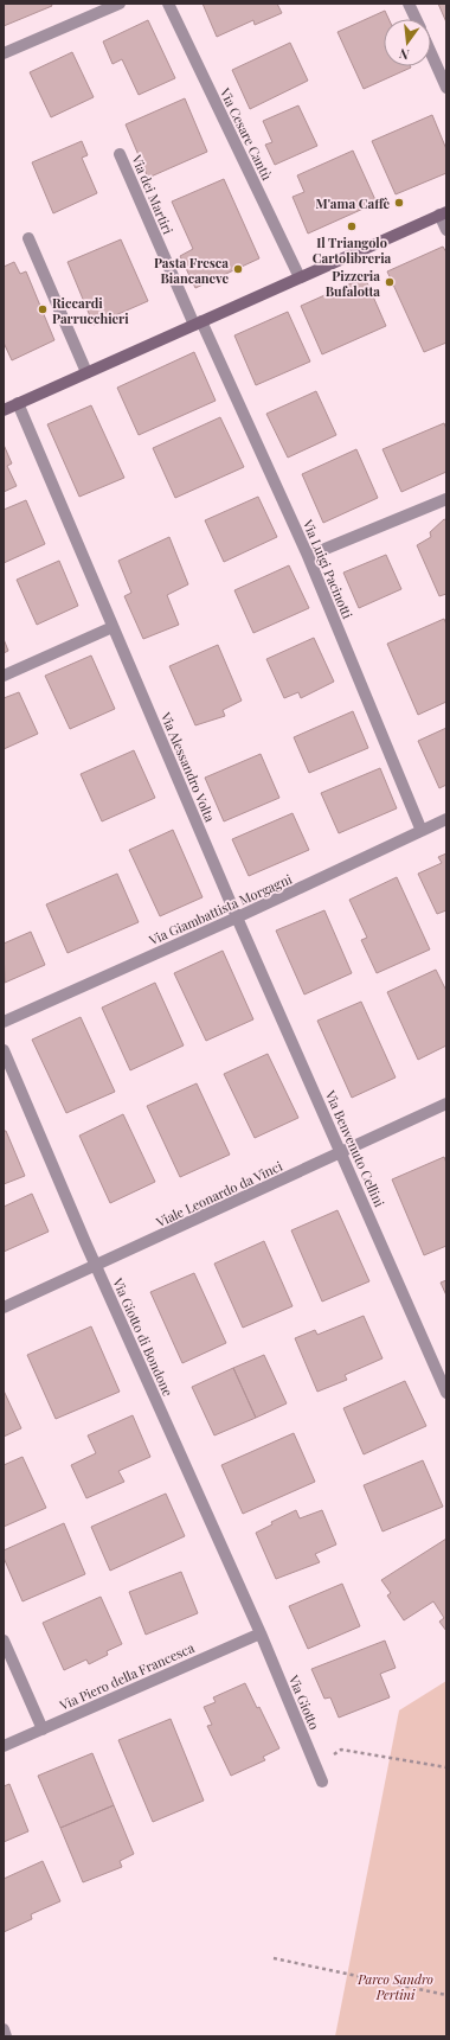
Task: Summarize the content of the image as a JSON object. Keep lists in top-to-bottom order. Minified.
{"streets":{"street":["Via Cesare Cantù","Via dei Martiri","Via Luigi Pacinotti","Via Alessandro Volta","Via Giambattista Morgagni","Via Benvenuto Cellini","Viale Leonardo da Vinci","Via Giotto di Bondone","Via Piero della Francesca","Via Giotto"]},"crossings":[["Via dei Martiri","Via Luigi Pacinotti"],["Via Luigi Pacinotti","Via Giambattista Morgagni"],["Via Alessandro Volta","Via Giambattista Morgagni"],["Via Alessandro Volta","Via Benvenuto Cellini"],["Via Giambattista Morgagni","Via Benvenuto Cellini"],["Via Benvenuto Cellini","Viale Leonardo da Vinci"],["Viale Leonardo da Vinci","Via Giotto di Bondone"],["Via Giotto di Bondone","Via Piero della Francesca"],["Via Giotto di Bondone","Via Giotto"],["Via Piero della Francesca","Via Giotto"]],"parks":["Parco Sandro Pertini"],"places":["M'ama Caffè","Il Triangolo Cartolibreria","Pasta Fresca Biancaneve","Pizzeria Bufalotta","Riccardi Parrucchieri"],"north":"bottom"}
